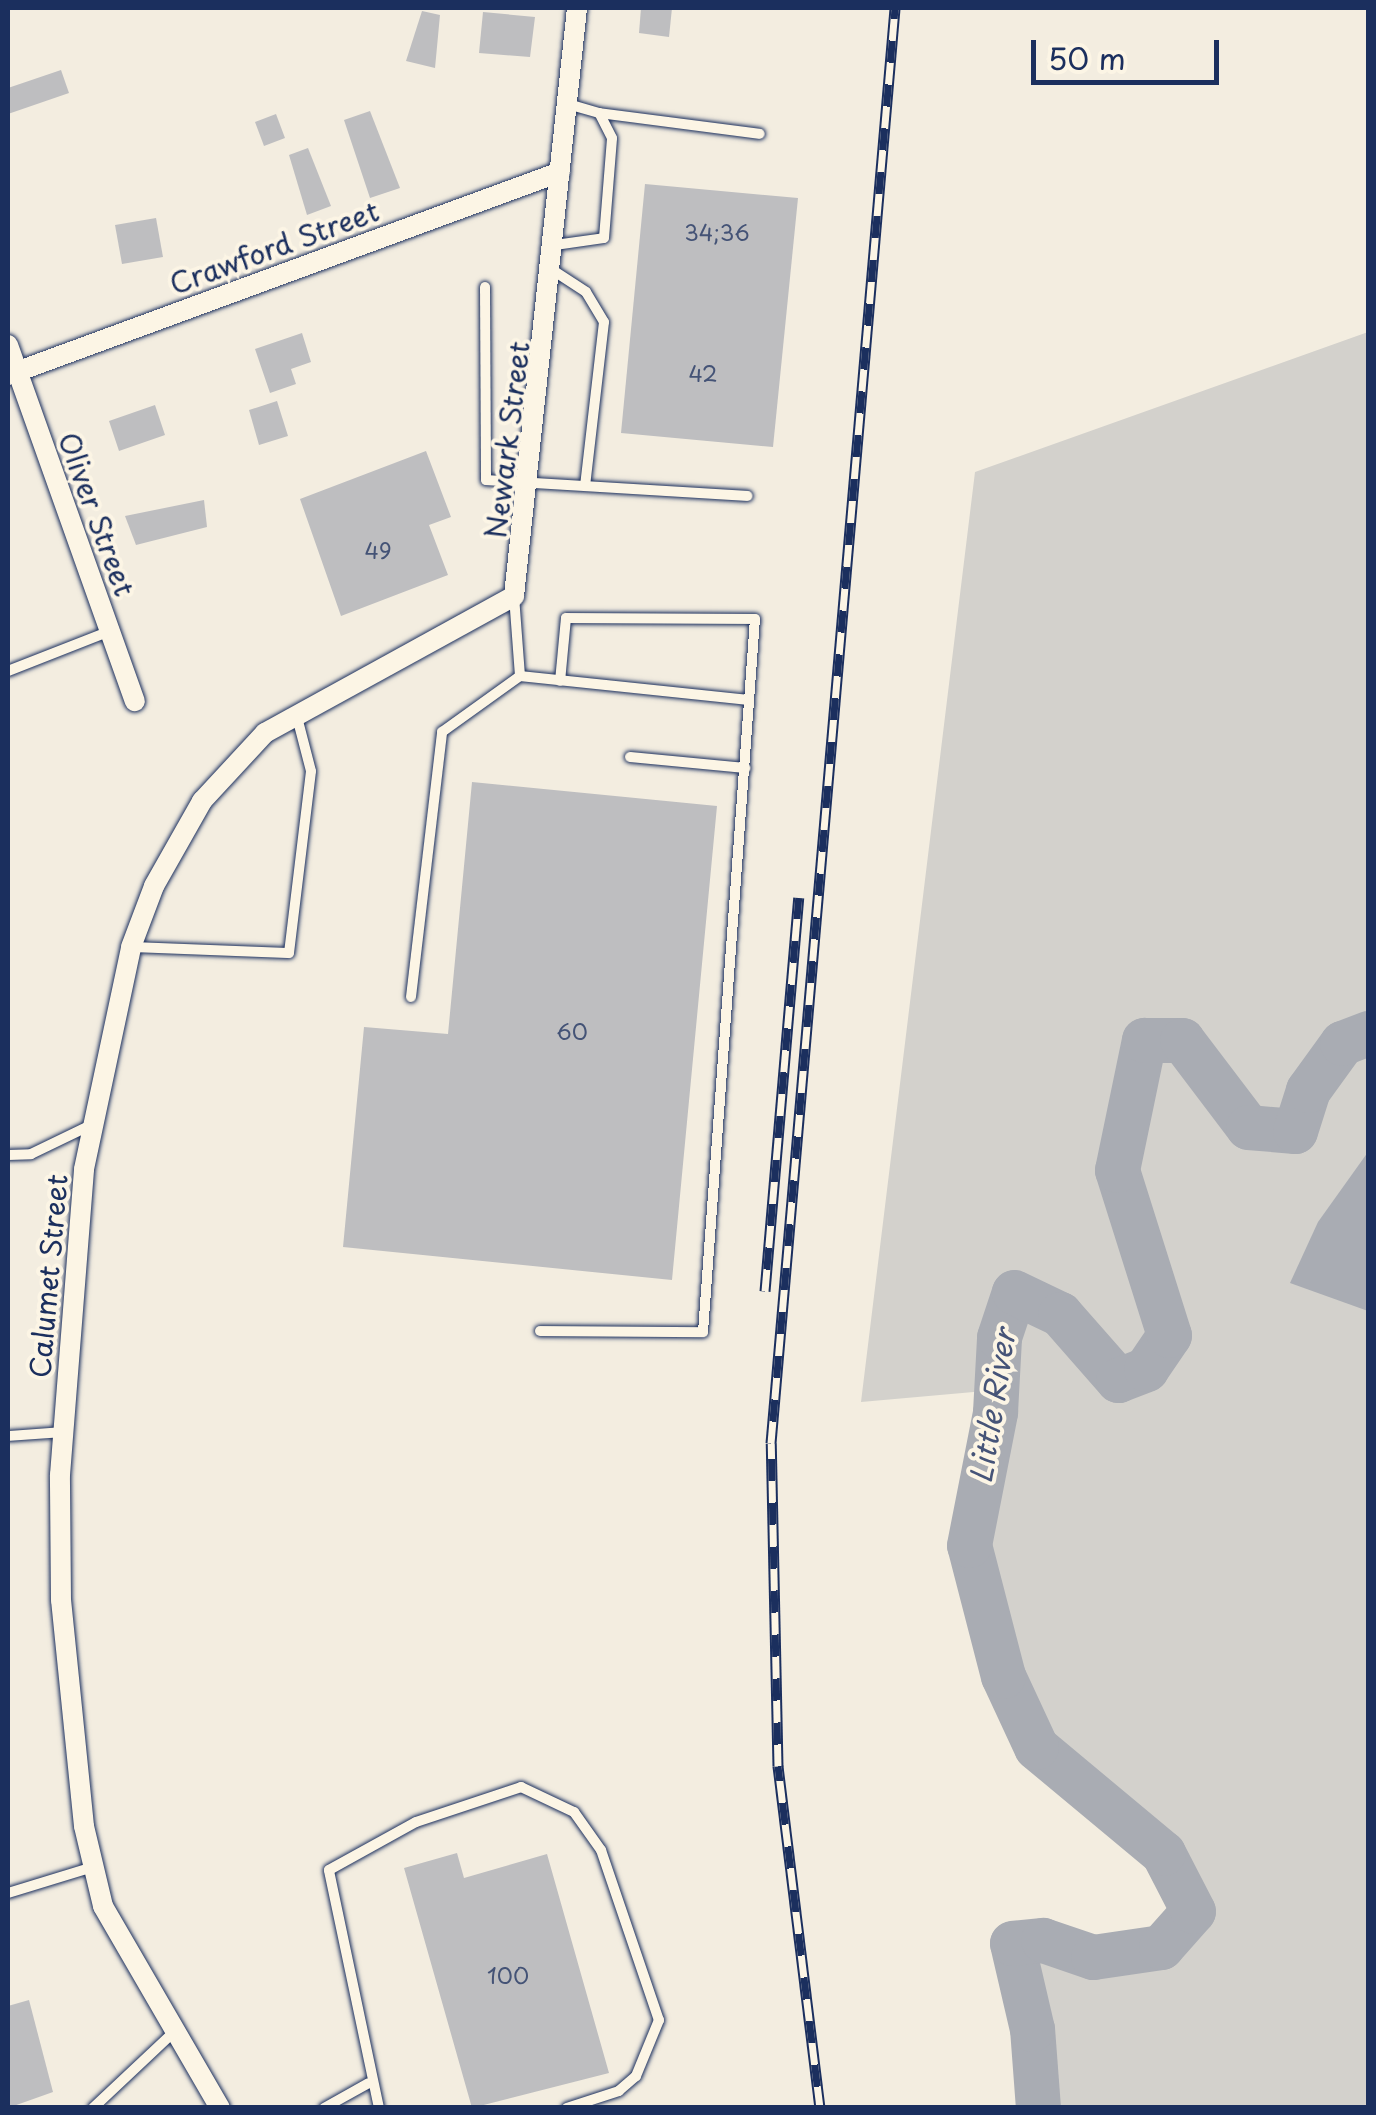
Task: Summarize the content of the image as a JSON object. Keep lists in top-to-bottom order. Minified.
{"streets":{"street":["Crawford Street","Newark Street","Oliver Street","Calumet Street"]},"crossings":[["Crawford Street","Newark Street"],["Crawford Street","Oliver Street"]],"water":["Little River"],"house_numbers":["34;36","42","49","60","100"],"scale_bar":"50 m"}
